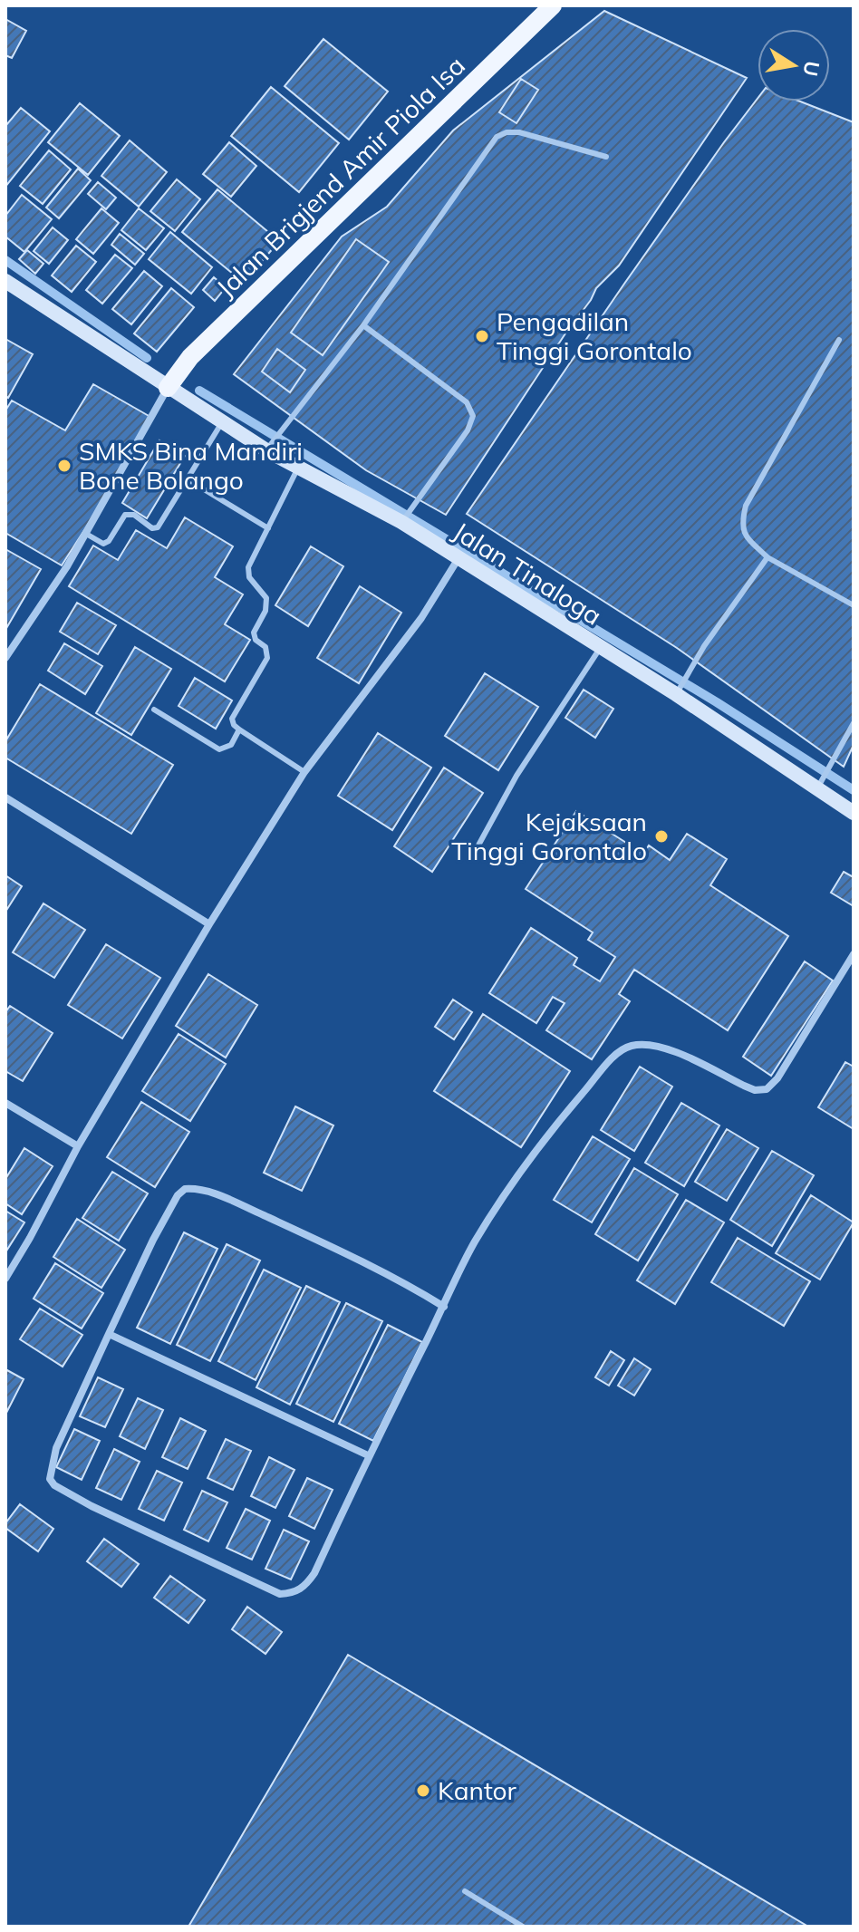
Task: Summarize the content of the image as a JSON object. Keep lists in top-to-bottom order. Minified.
{"streets":{"main road":["Jalan Brigjend Amir Piola Isa"],"street":["Jalan Tinaloga"]},"crossings":[["Jalan Brigjend Amir Piola Isa","Jalan Tinaloga"]],"places":["Pengadilan Tinggi Gorontalo","SMKS Bina Mandiri Bone Bolango","Kejaksaan Tinggi Gorontalo","Kantor"],"north":"right"}
